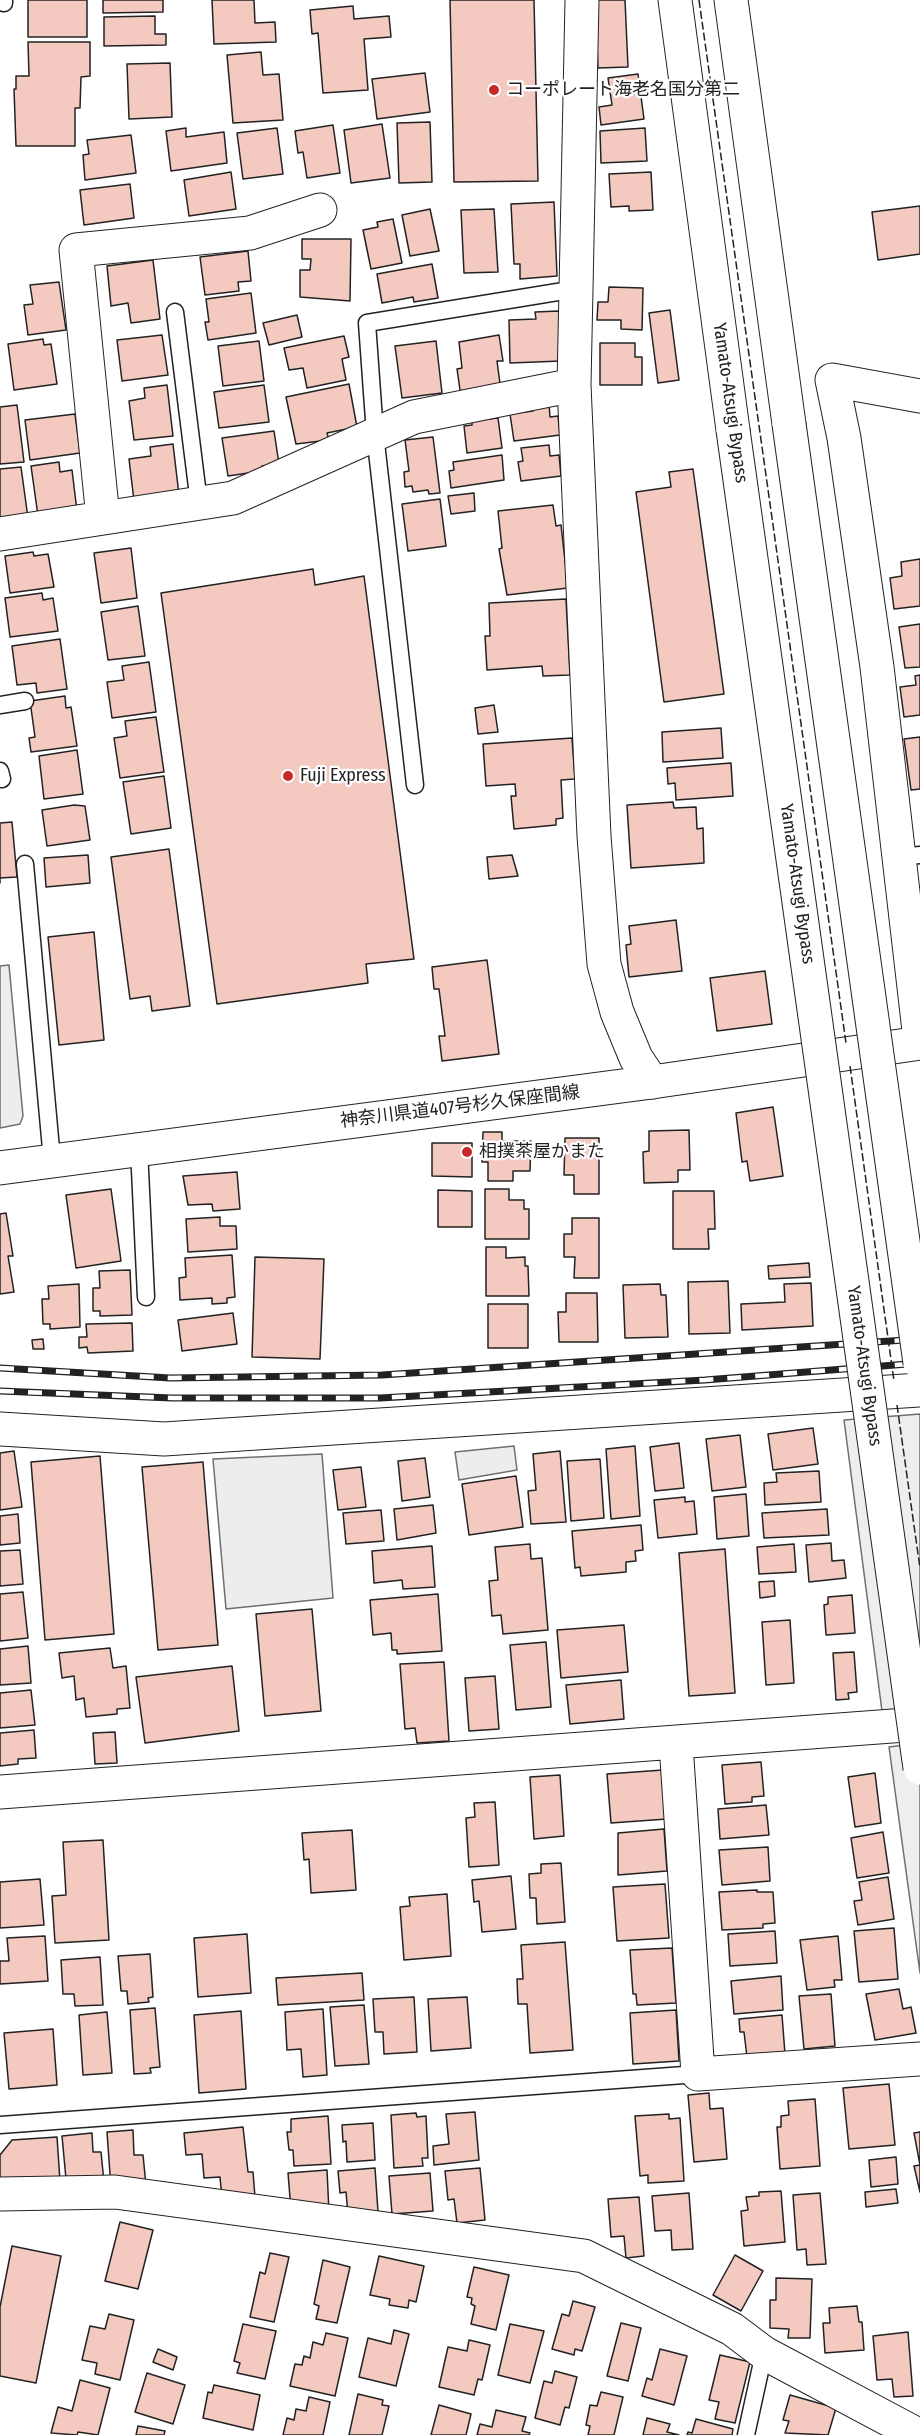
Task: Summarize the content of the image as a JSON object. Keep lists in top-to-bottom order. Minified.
{"streets":{"main road":["Yamato-Atsugi Bypass","神奈川県道407号杉久保座間線"]},"places":["コーポレート海老名国分第二","Fuji Express","相撲茶屋かまた"]}
